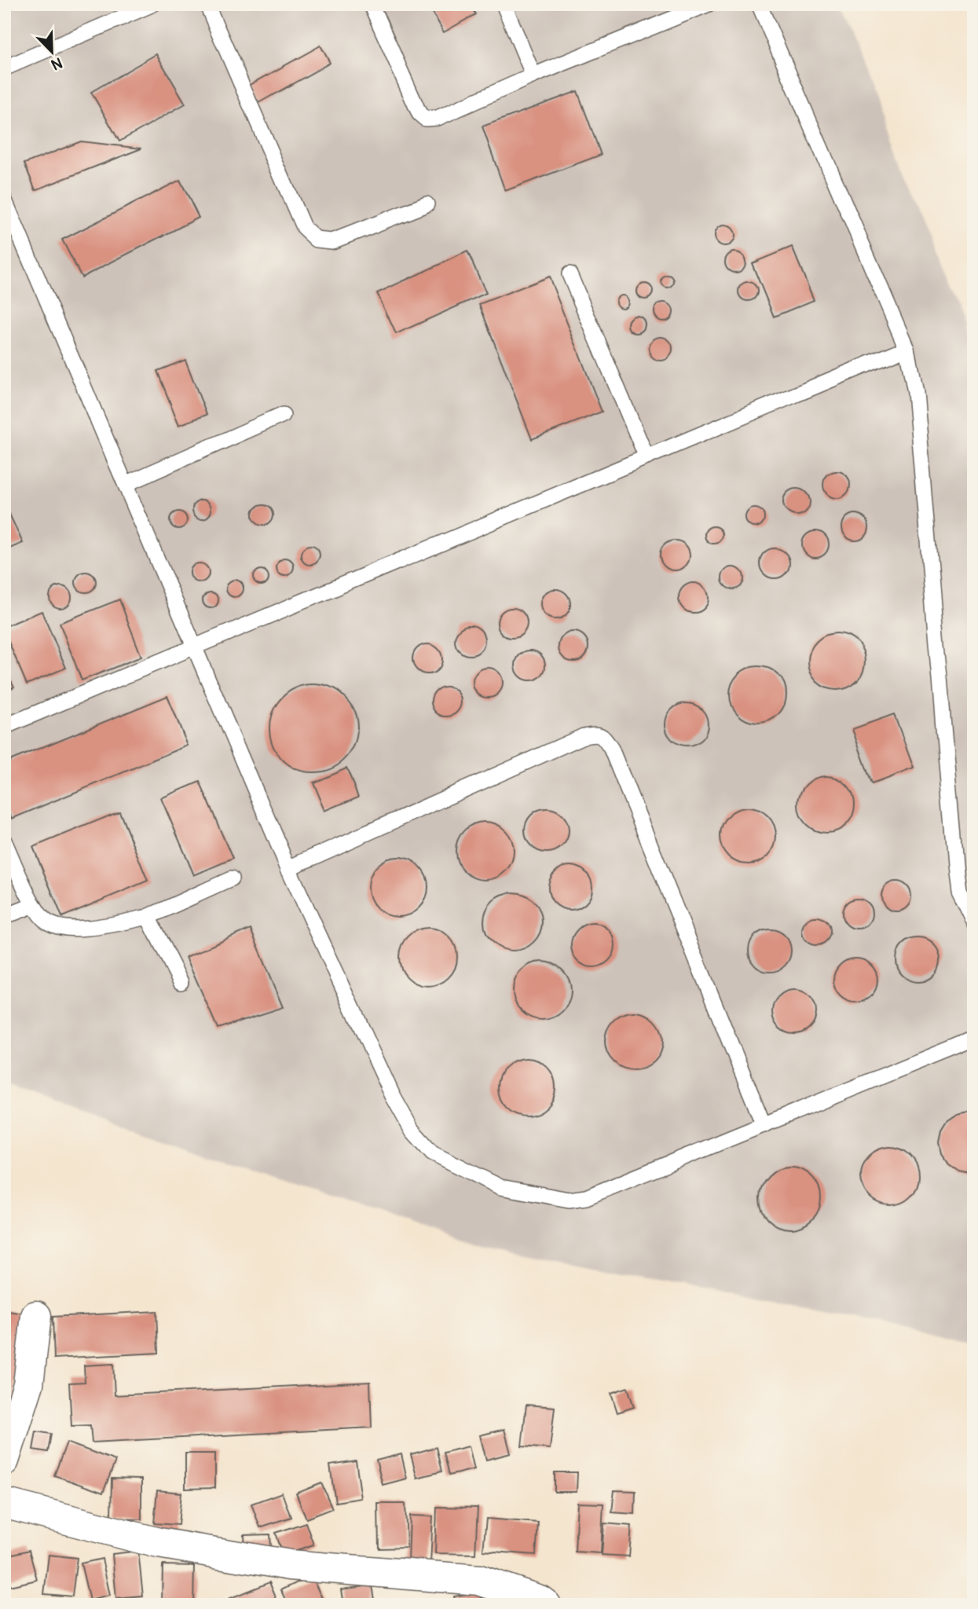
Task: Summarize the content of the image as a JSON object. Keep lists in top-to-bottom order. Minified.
{"north":"bottom right"}
